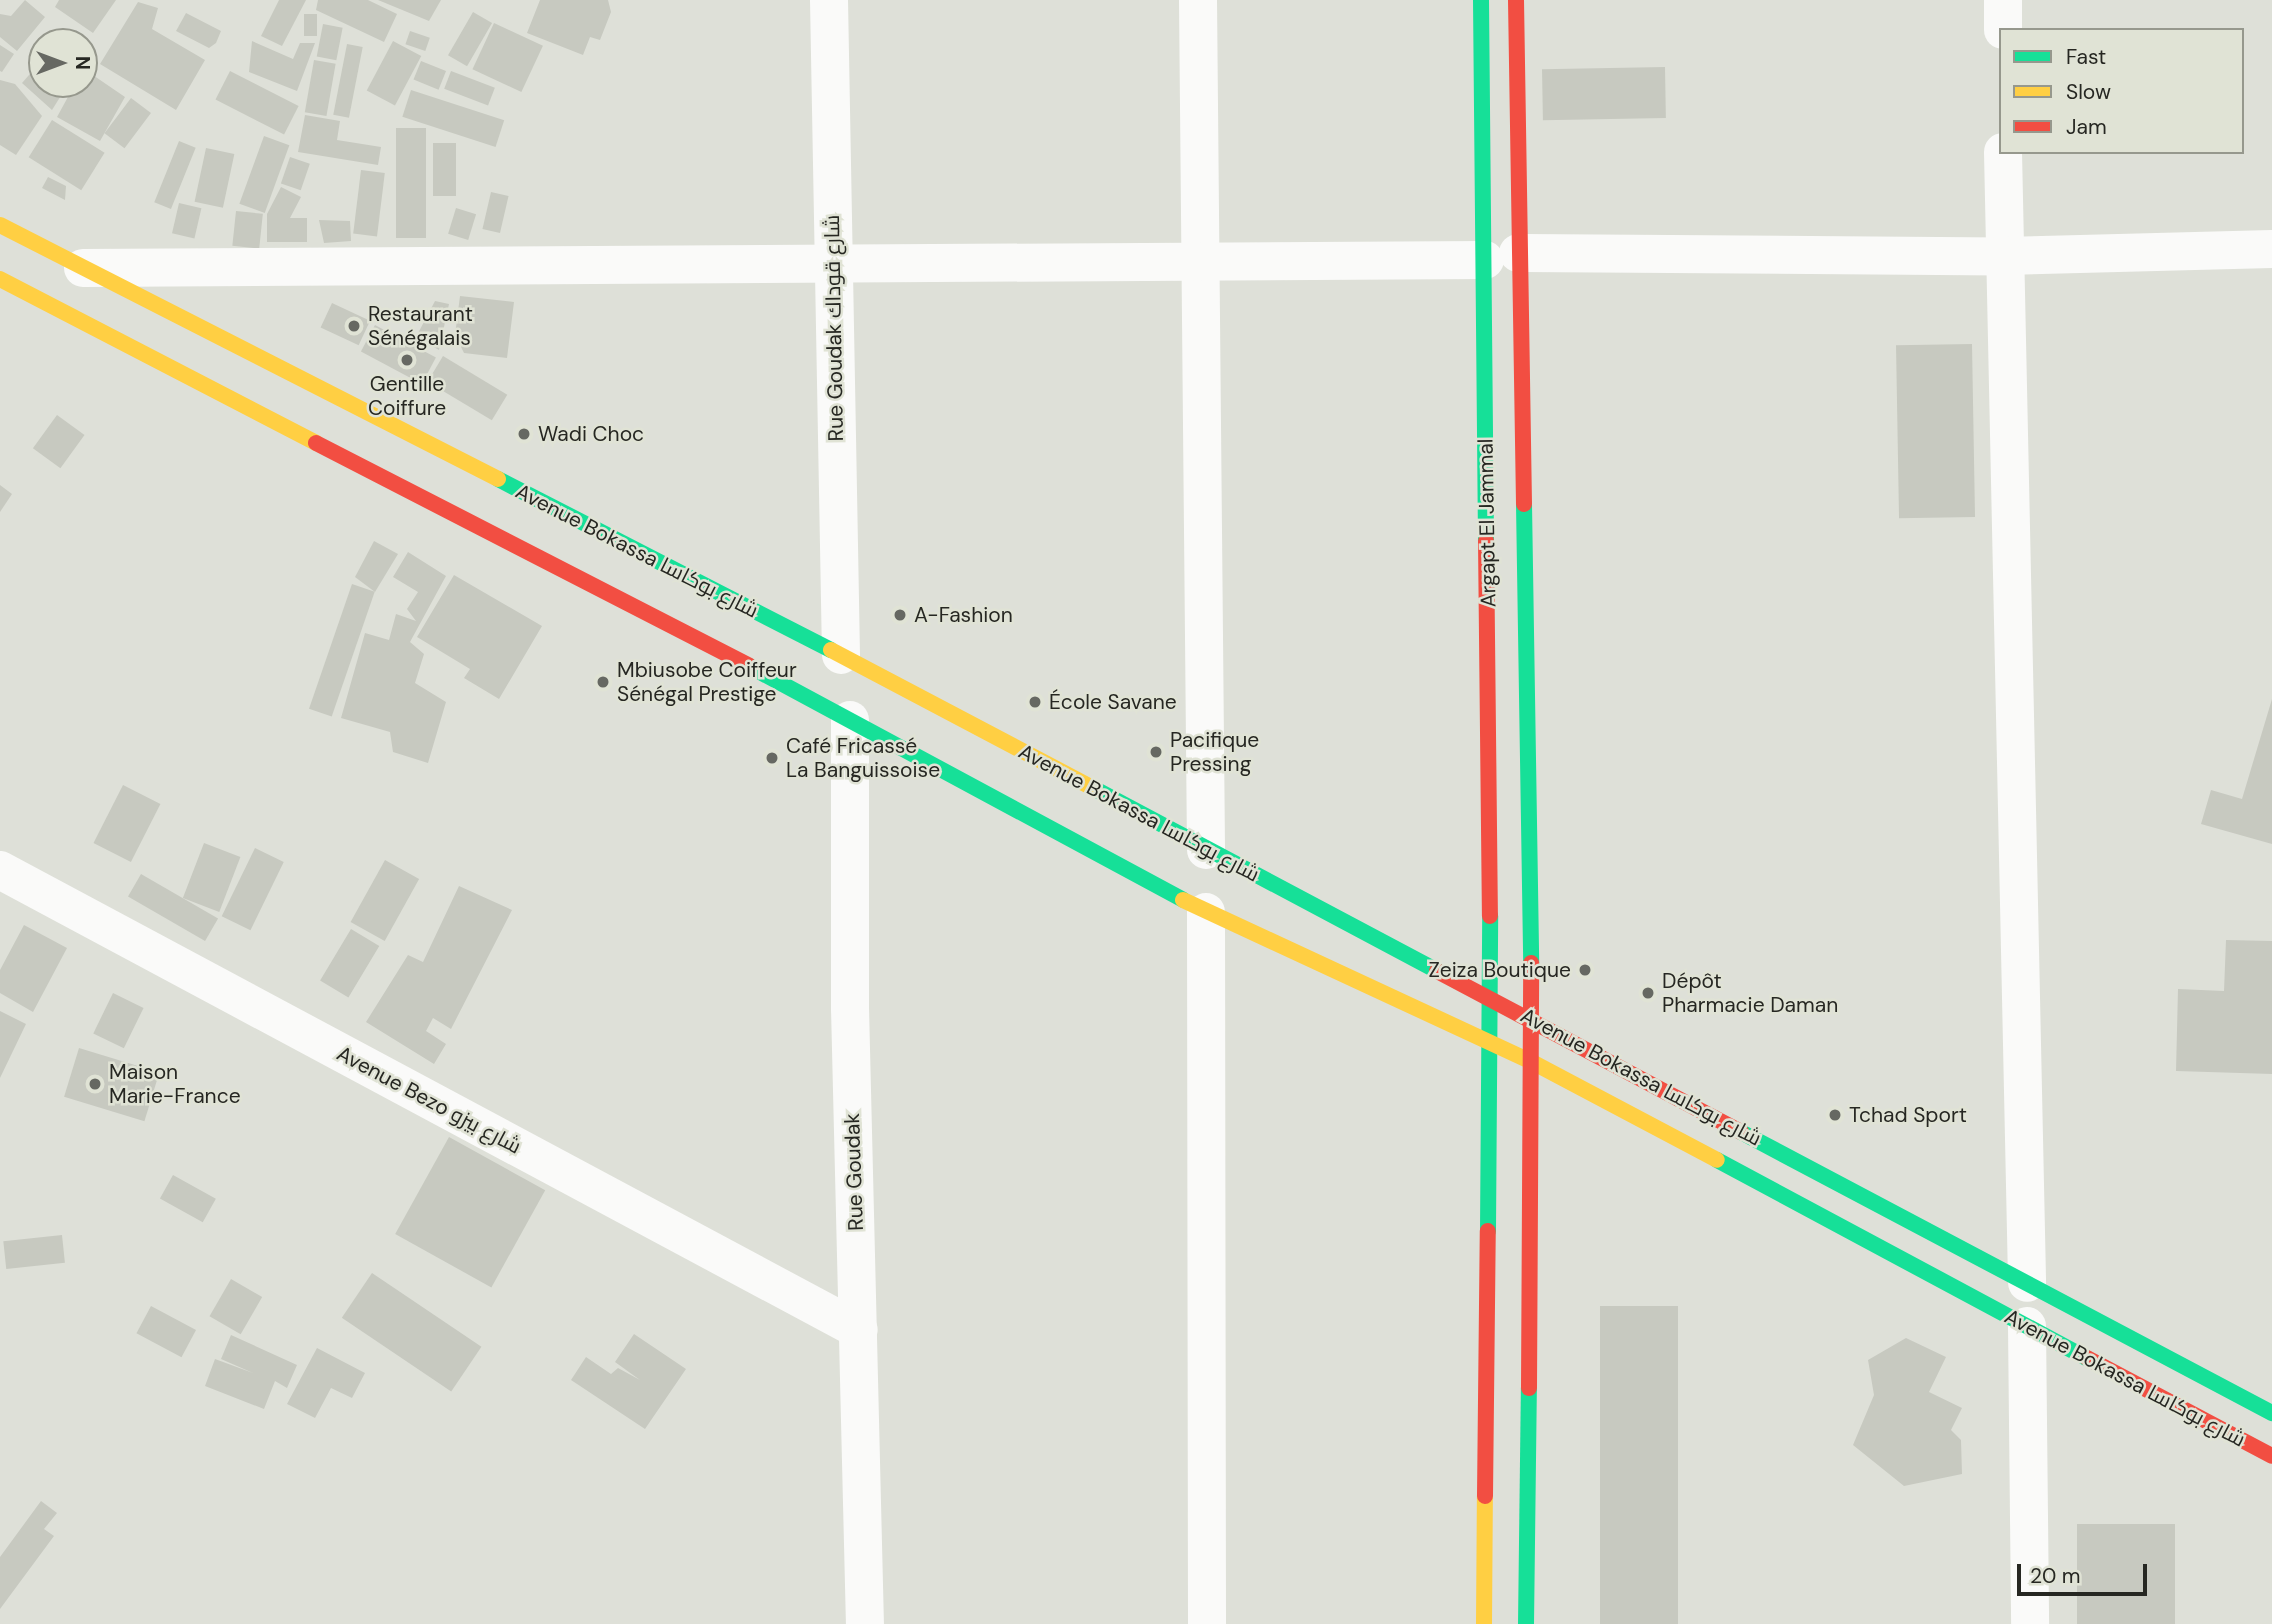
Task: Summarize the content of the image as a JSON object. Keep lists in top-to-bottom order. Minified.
{"streets":{"street":["Rue Goudak شارع قوداك","Argapt El Jammal","Avenue Bokassa شارع بوكاسا","Avenue Bezo شارع بيزو","Rue Goudak"]},"crossings":[["Rue Goudak شارع قوداك","Avenue Bokassa شارع بوكاسا"],["Argapt El Jammal","Avenue Bokassa شارع بوكاسا"],["Avenue Bokassa شارع بوكاسا","Rue Goudak"],["Avenue Bezo شارع بيزو","Rue Goudak"]],"places":["Restaurant Sénégalais","Gentille Coiffure","Wadi Choc","A-Fashion","Mbiusobe Coiffeur Sénégal Prestige","École Savane","Pacifique Pressing","Café Fricassé La Banguissoise","Zeiza Boutique","Dépôt Pharmacie Daman","Maison Marie-France","Tchad Sport"],"legend":["Fast","Slow","Jam"],"scale_bar":"20 m","north":"right"}
